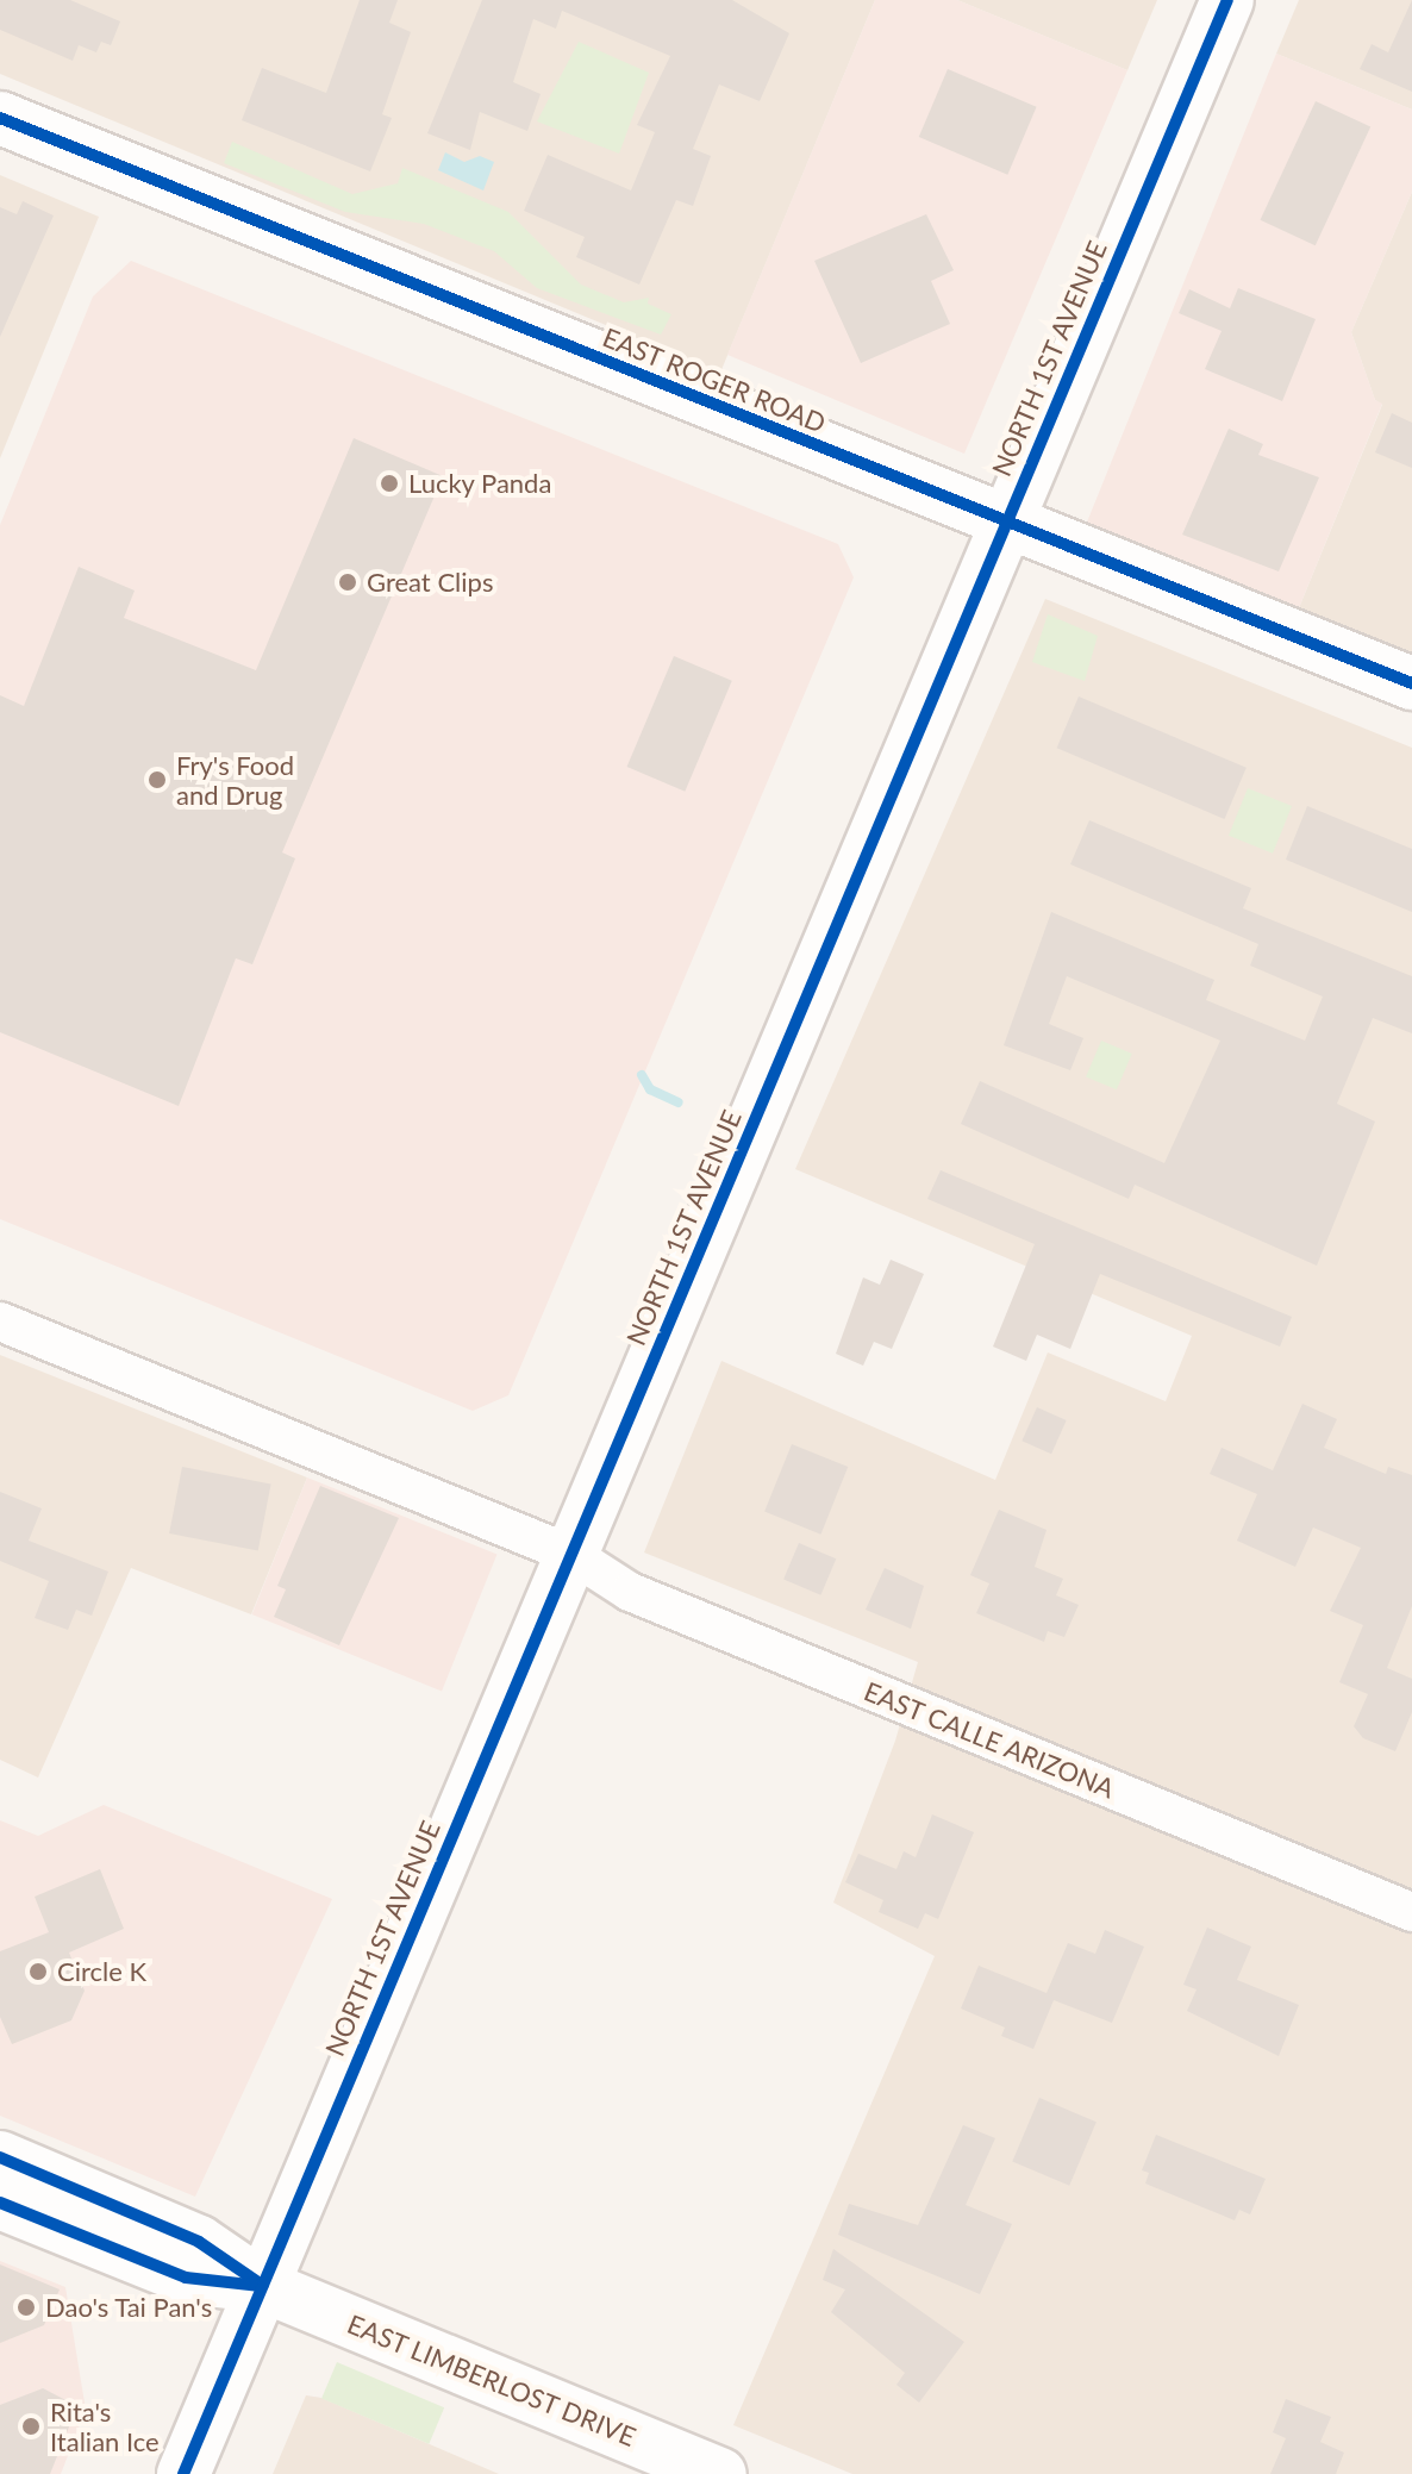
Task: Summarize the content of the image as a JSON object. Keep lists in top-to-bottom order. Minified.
{"streets":{"main road":["NORTH 1ST AVENUE","EAST ROGER ROAD","EAST LIMBERLOST DRIVE"],"street":["EAST CALLE ARIZONA"]},"crossings":[["NORTH 1ST AVENUE","EAST ROGER ROAD"],["NORTH 1ST AVENUE","EAST CALLE ARIZONA"],["NORTH 1ST AVENUE","EAST LIMBERLOST DRIVE"]],"places":["Lucky Panda","Great Clips","Fry's Food and Drug","Circle K","Dao's Tai Pan's","Rita's Italian Ice"]}
